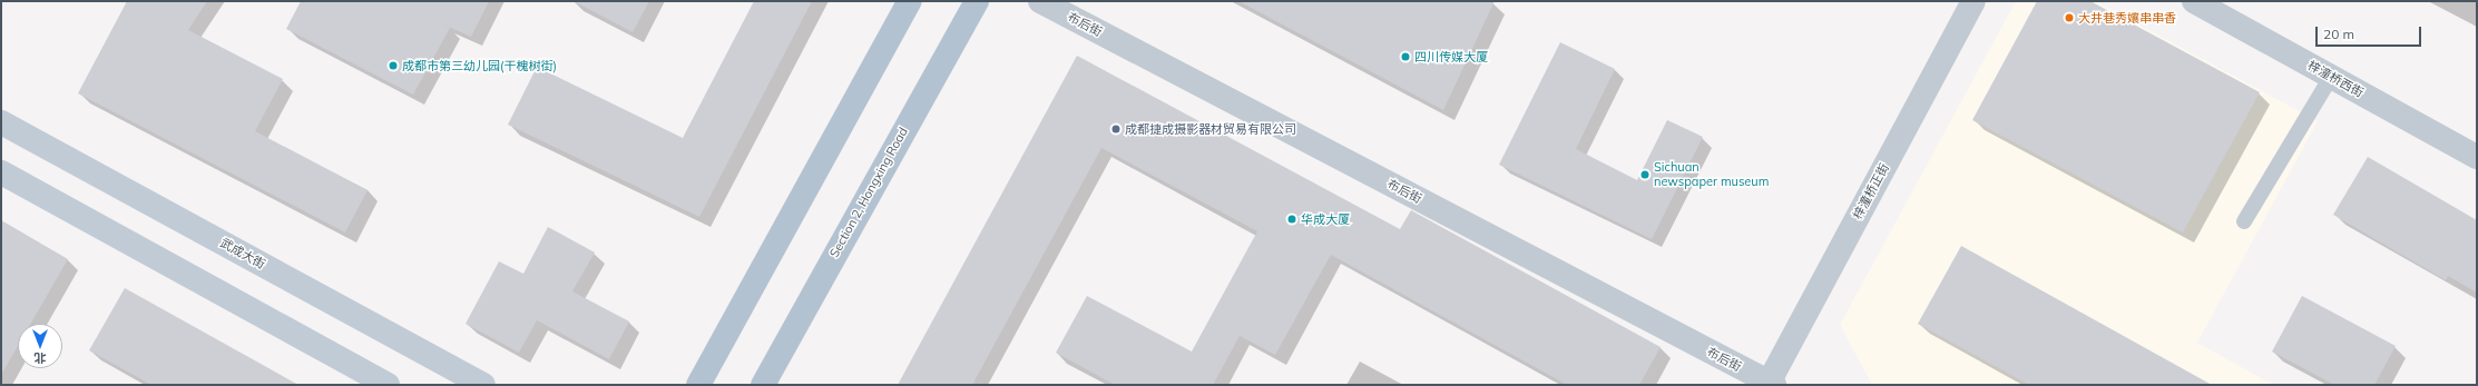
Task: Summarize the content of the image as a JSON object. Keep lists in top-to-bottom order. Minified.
{"streets":{"main road":["Section 2, Hongxing Road","武成大街"],"street":["布后街","梓潼桥西街","梓潼桥正街"]},"crossings":[["布后街","梓潼桥正街"]],"places":["大井巷秀孃串串香","四川传媒大厦","成都市第三幼儿园(干槐树街)","成都捷成摄影器材贸易有限公司","Sichuan newspaper museum","华成大厦"],"scale_bar":"20 m","north":"bottom"}
